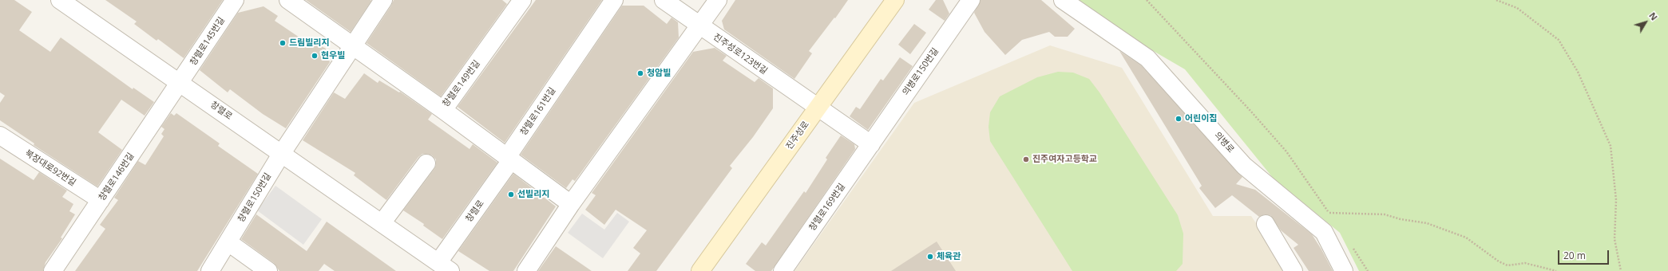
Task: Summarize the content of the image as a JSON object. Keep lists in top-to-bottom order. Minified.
{"streets":{"main road":["진주성로"],"street":["창렬로145번길","진주성로123번길","의병로150번길","창렬로149번길","창렬로","창렬로161번길","의병로","북장대로92번길","창렬로146번길","창렬로150번길","창렬로169번길"]},"crossings":[["창렬로145번길","창렬로"],["창렬로145번길","창렬로146번길"],["진주성로123번길","의병로150번길"],["진주성로123번길","진주성로"],["진주성로123번길","창렬로169번길"],["의병로150번길","창렬로169번길"],["창렬로","창렬로161번길"],["창렬로","창렬로146번길"],["창렬로","창렬로150번길"],["북장대로92번길","창렬로146번길"]],"places":["드림빌리지","현우빌","청암빌","어린이집","진주여자고등학교","선빌리지","체육관"],"scale_bar":"20 m","north":"top right"}
